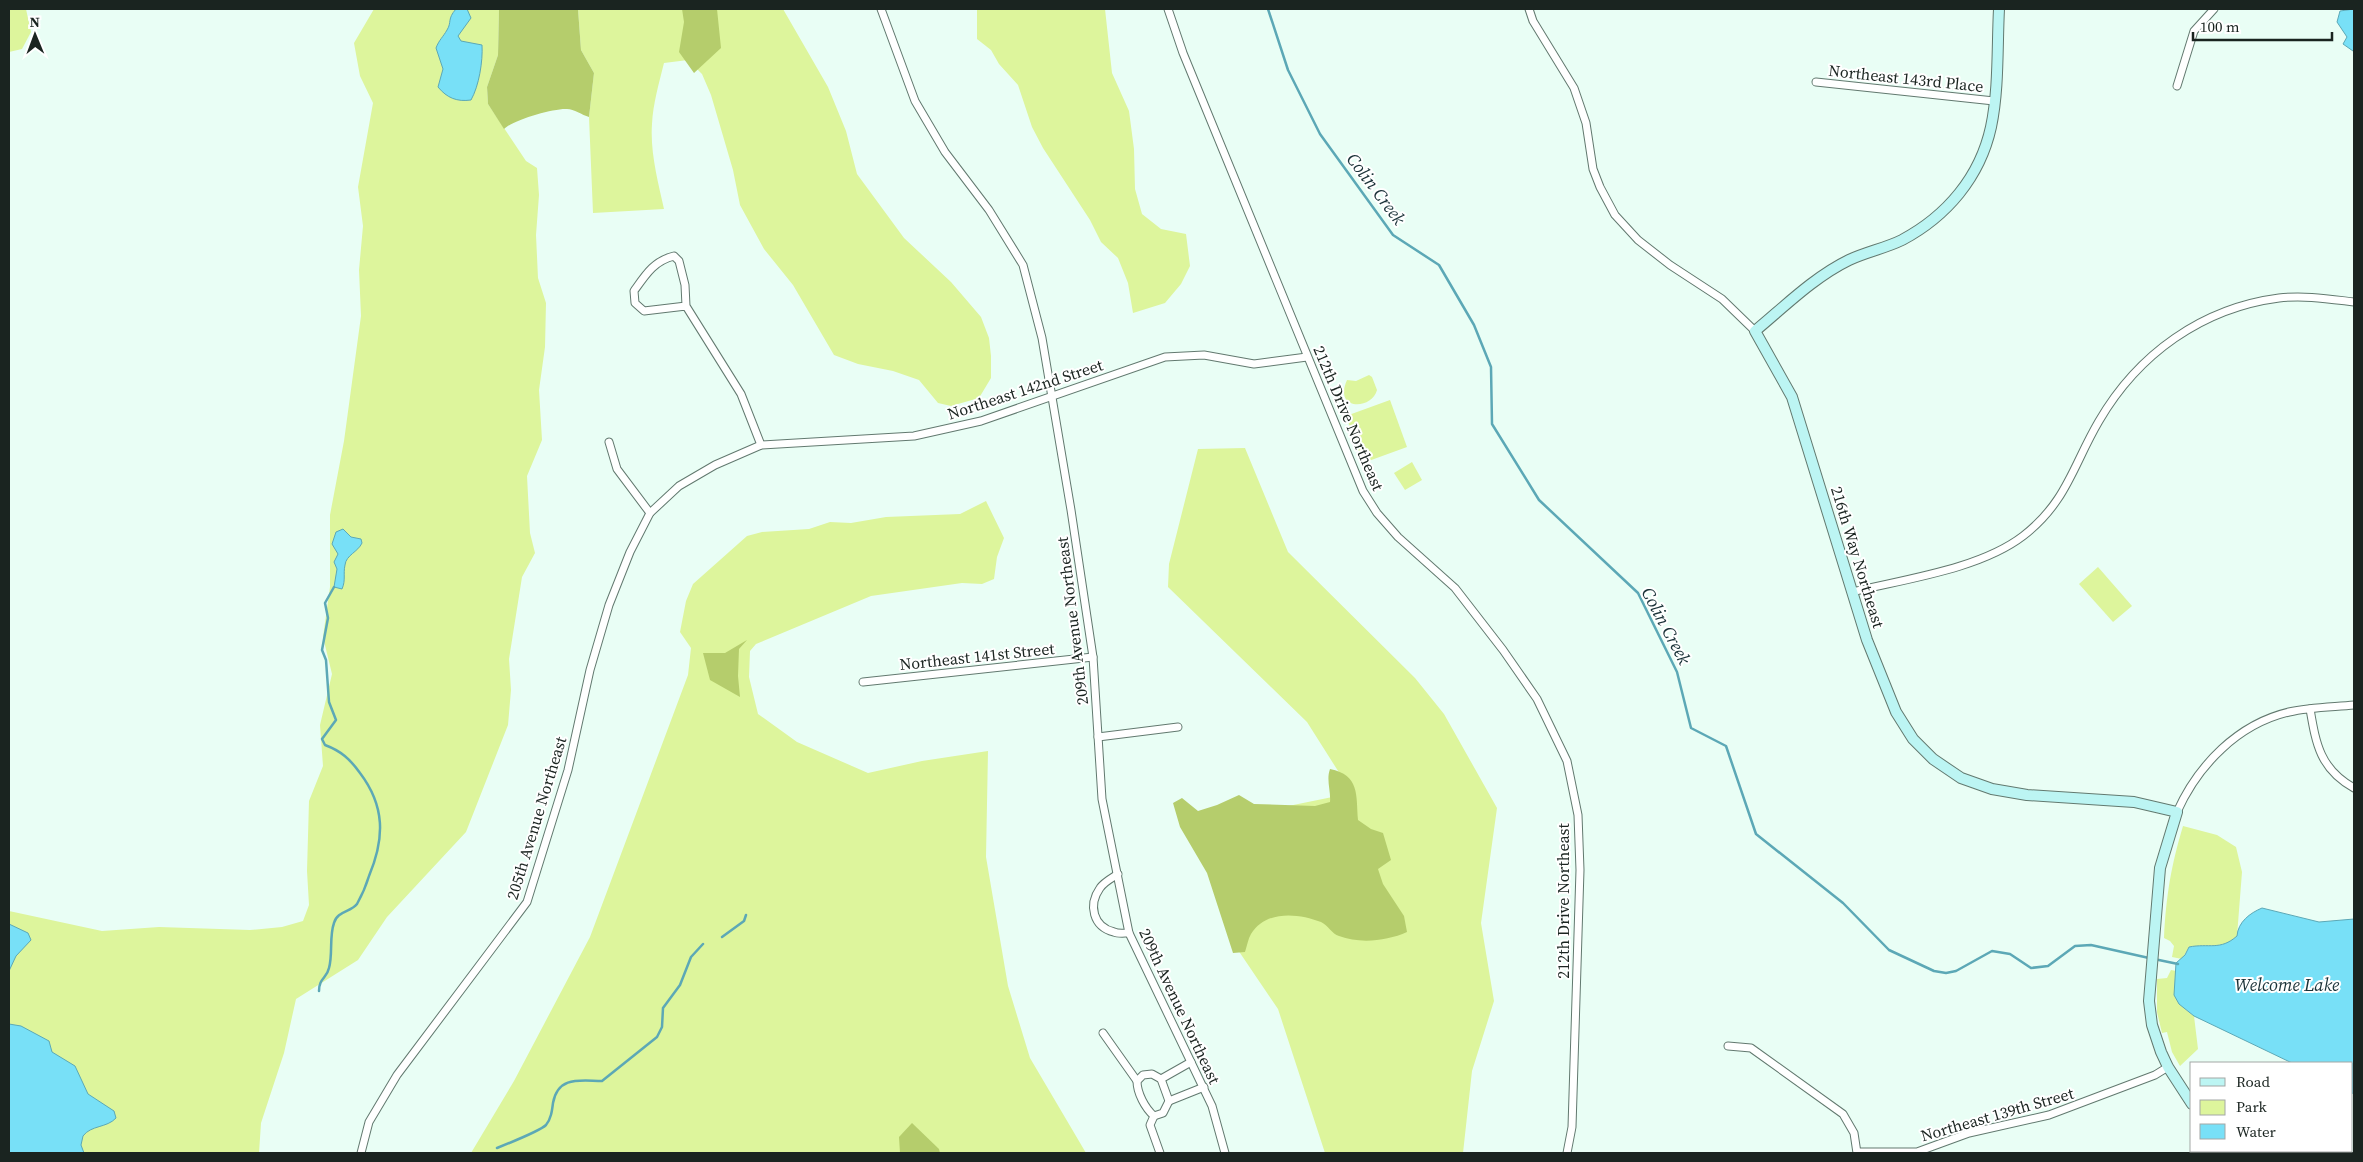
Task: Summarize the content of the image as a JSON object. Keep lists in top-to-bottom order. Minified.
{"streets":{"street":["Northeast 143rd Place","Northeast 142nd Street","212th Drive Northeast","216th Way Northeast","209th Avenue Northeast","Northeast 141st Street","205th Avenue Northeast","Northeast 139th Street"]},"crossings":[["Northeast 142nd Street","212th Drive Northeast"],["Northeast 142nd Street","209th Avenue Northeast"],["Northeast 142nd Street","205th Avenue Northeast"],["209th Avenue Northeast","Northeast 141st Street"]],"water":["Colin Creek","Welcome Lake"],"legend":["Road","Park","Water"],"scale_bar":"100 m","north":"top"}
